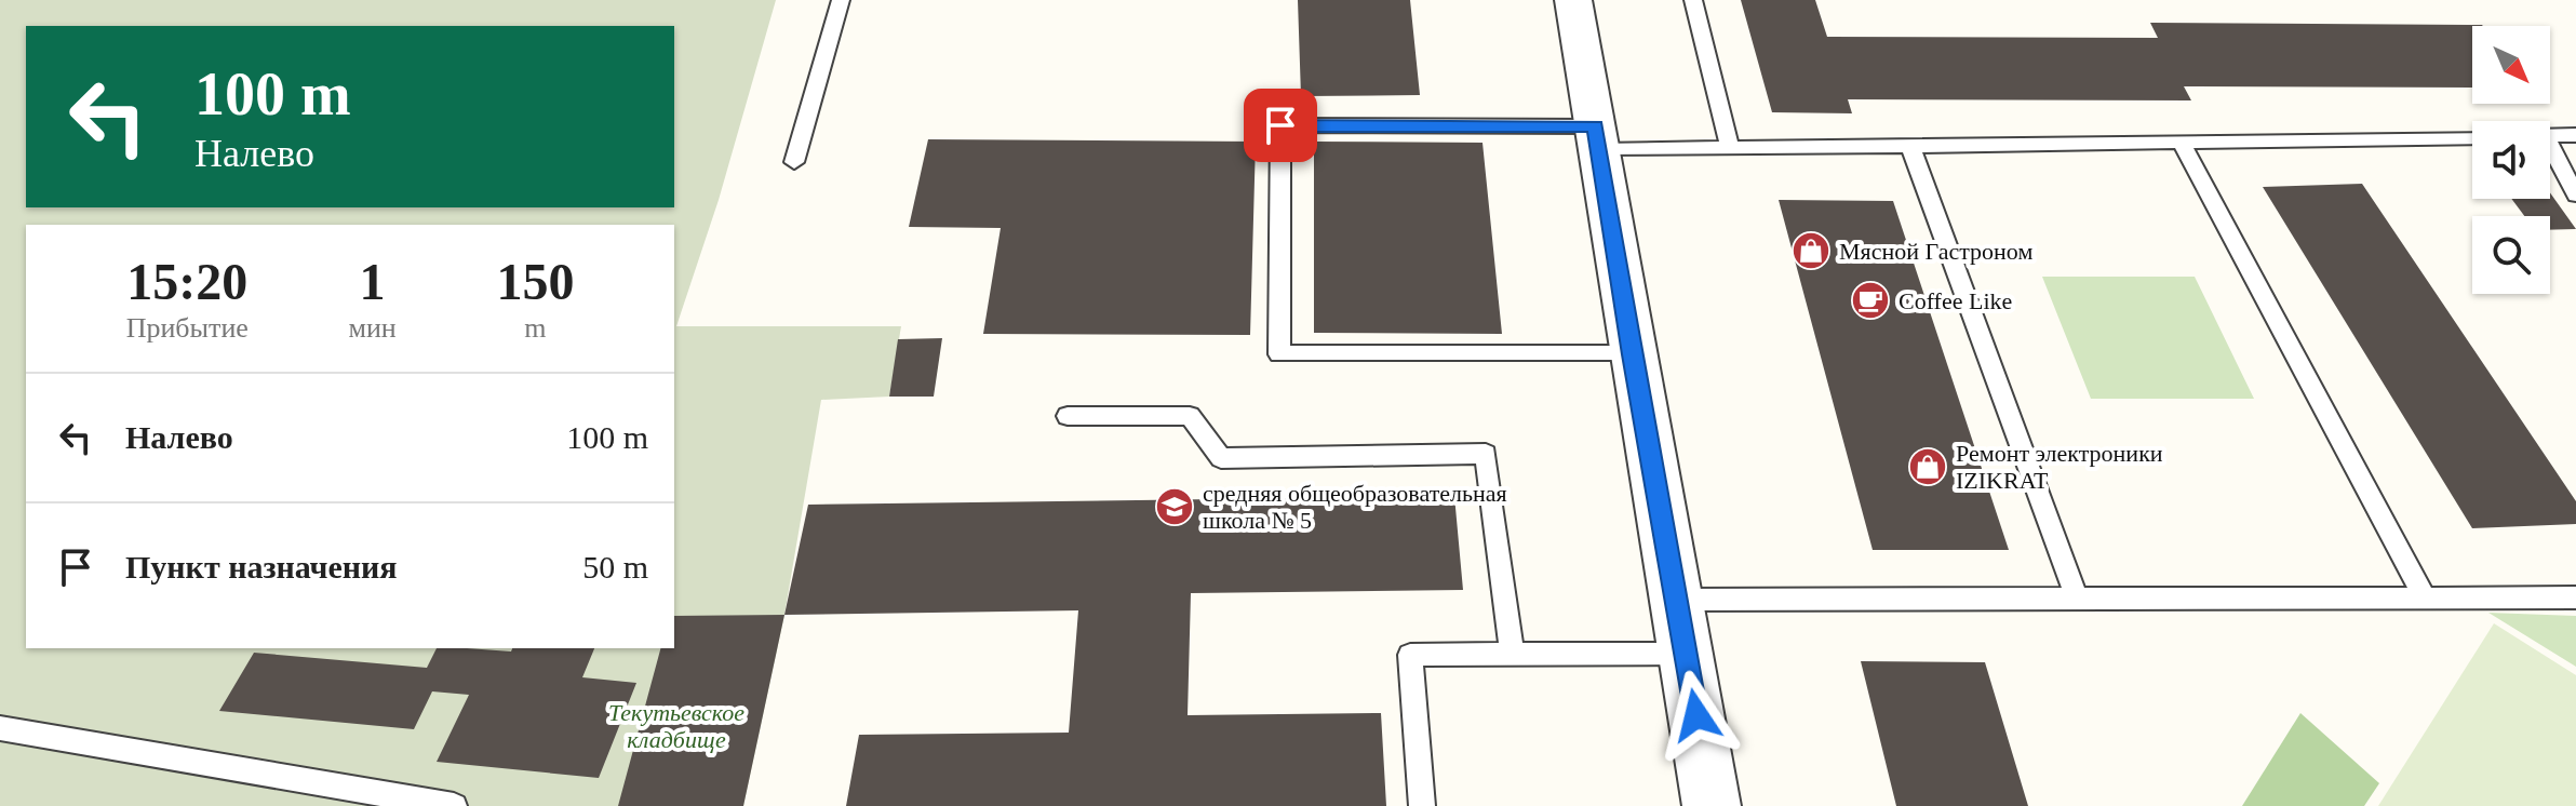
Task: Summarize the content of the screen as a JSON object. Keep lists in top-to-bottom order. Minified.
{"parks":["Текутьевское кладбище"],"places":{"shop":["Мясной Гастроном","Ремонт электроники IZIKRAT"],"cafe":["Coffee Like"],"school or university":["средняя общеобразовательная школа № 5"]},"north":"bottom right","page":{"turn":["100 m","Налево"],"eta":["15:20","Прибытие","1","мин","150","m"],"list":[{"name":"Налево","value":"100 m"},{"name":"Пункт назначения","value":"50 m"}]}}
